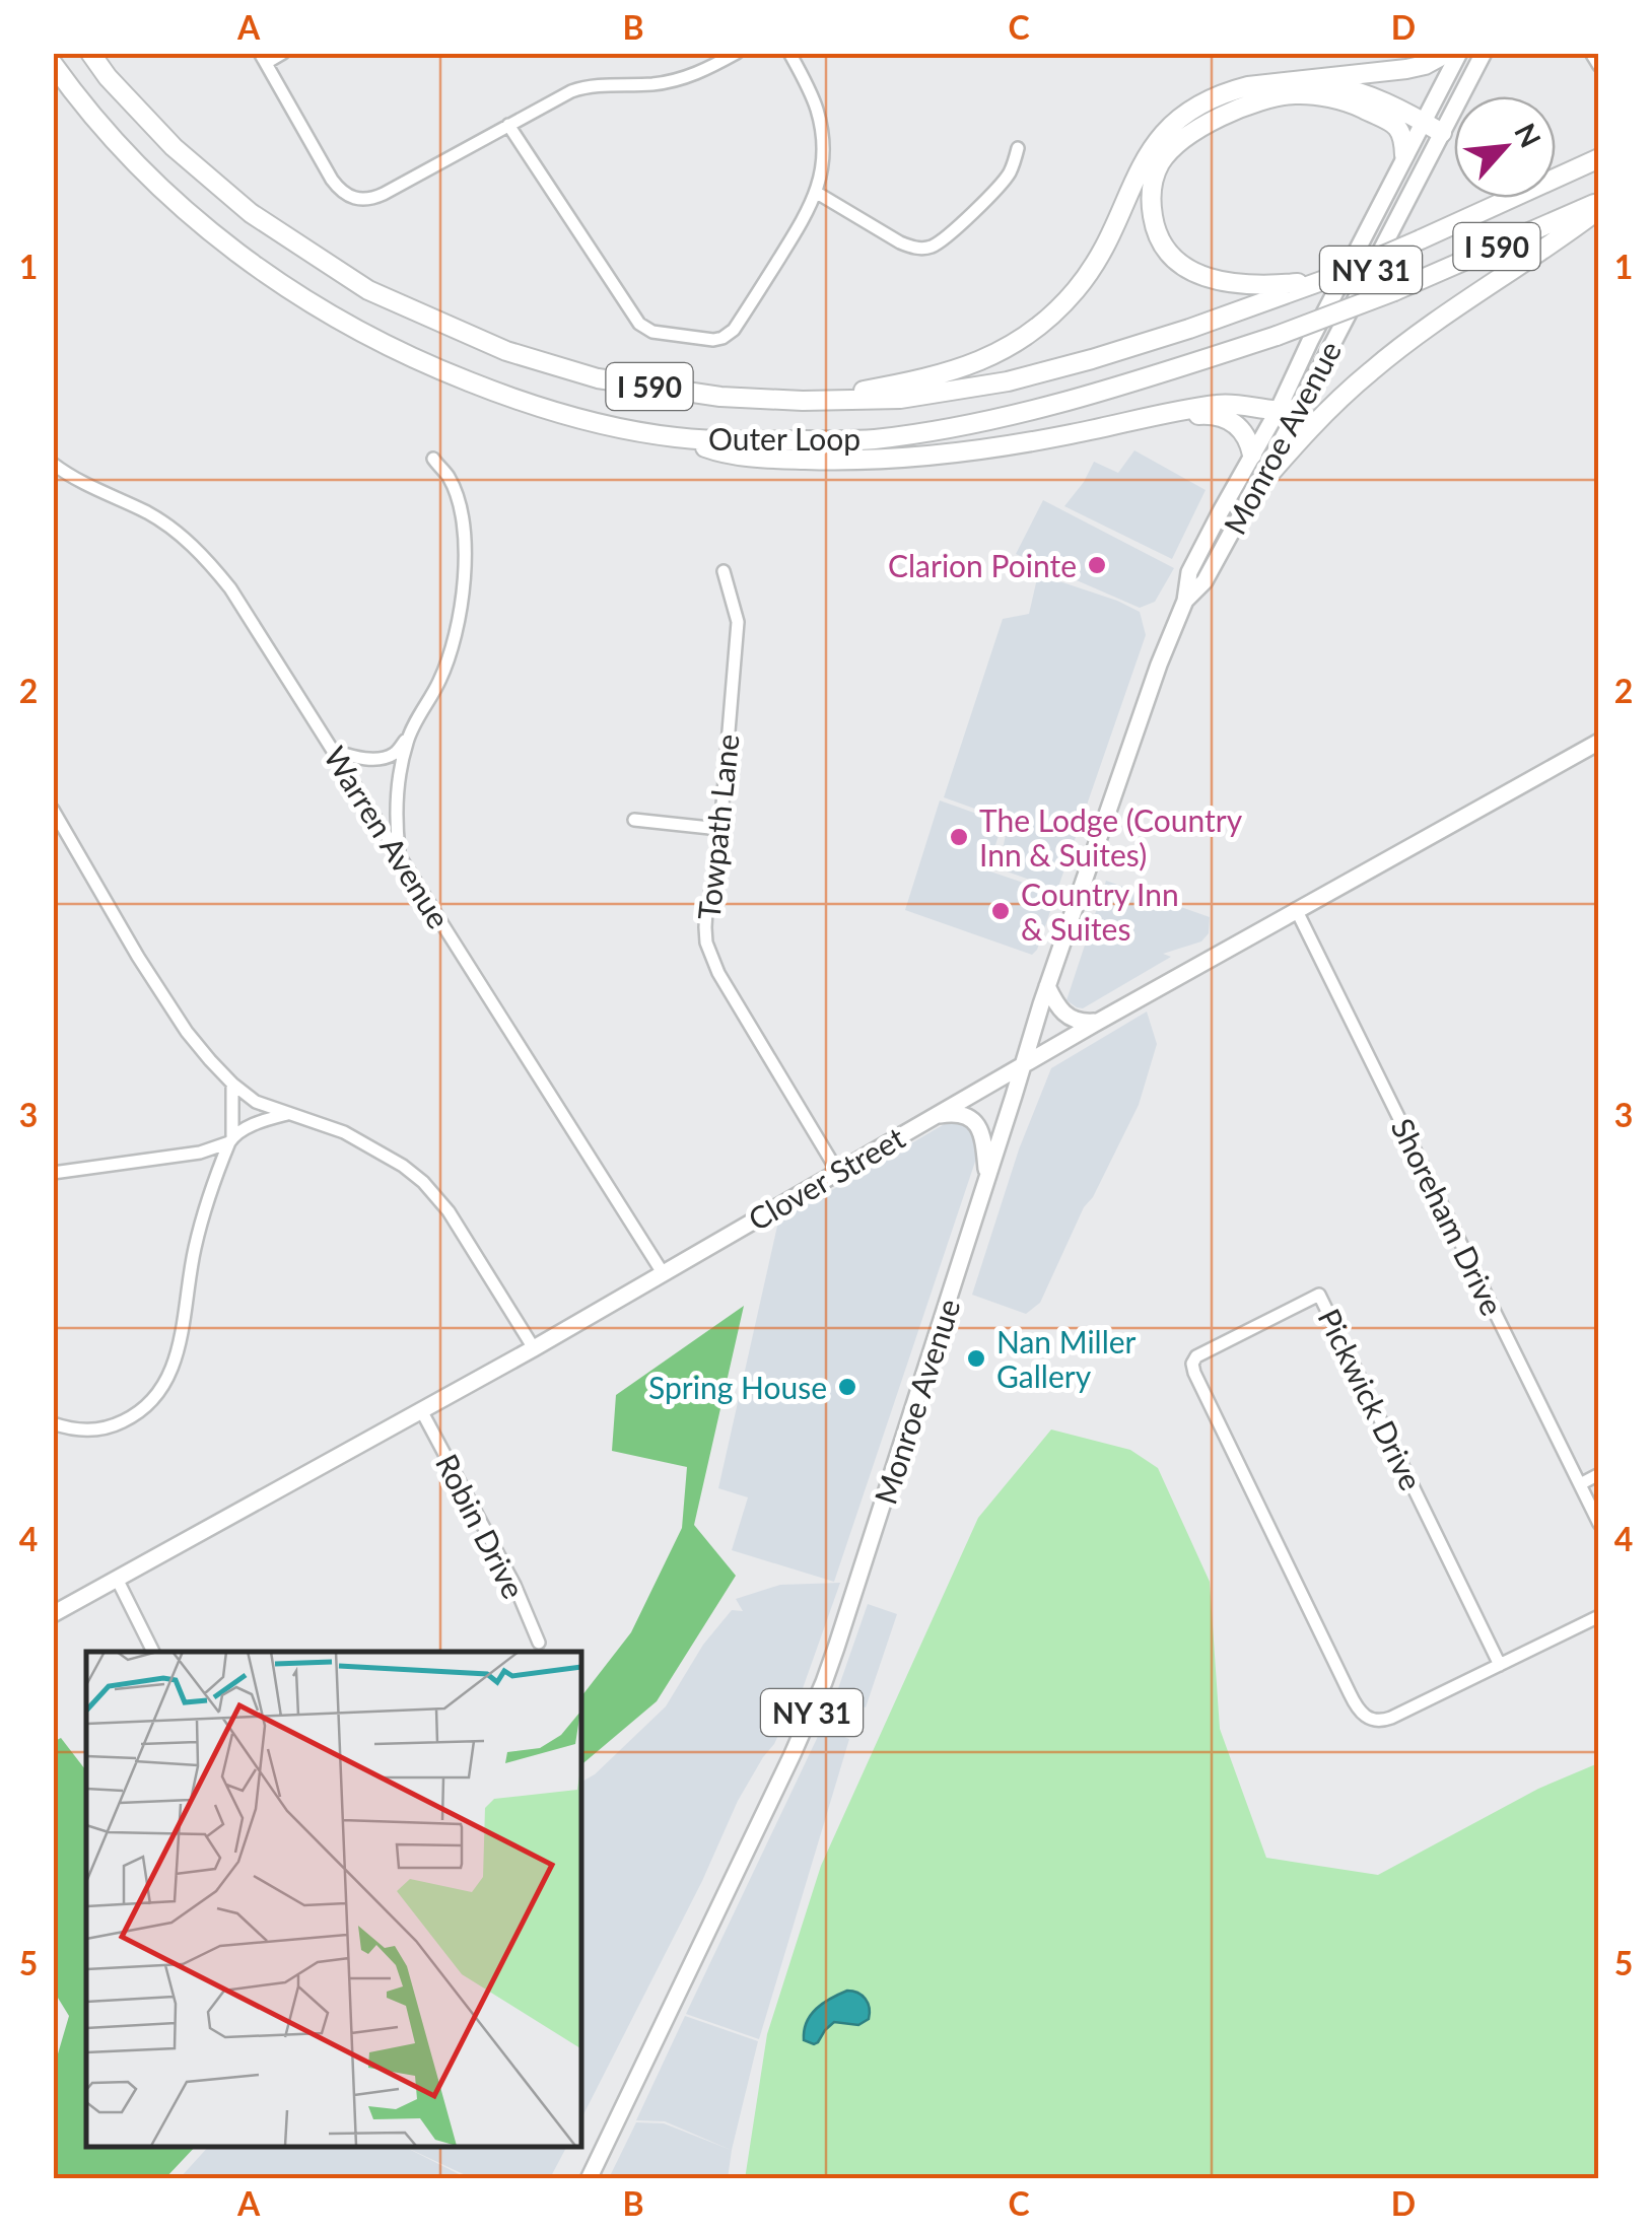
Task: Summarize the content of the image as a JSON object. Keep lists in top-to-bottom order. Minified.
{"streets":{"highway":["I 590","Outer Loop"],"main road":["NY 31","Monroe Avenue","Clover Street"],"street":["Towpath Lane","Warren Avenue","Shoreham Drive","Pickwick Drive","Robin Drive"]},"crossings":[["I 590","Outer Loop"],["Monroe Avenue","Clover Street"],["Towpath Lane","Clover Street"],["Warren Avenue","Clover Street"],["Clover Street","Shoreham Drive"],["Clover Street","Robin Drive"]],"places":["Clarion Pointe","The Lodge (Country Inn & Suites)","Country Inn & Suites","Nan Miller Gallery","Spring House"],"north":"top right","grid":{"columns":["A","B","C","D"],"rows":["1","2","3","4","5"]}}
